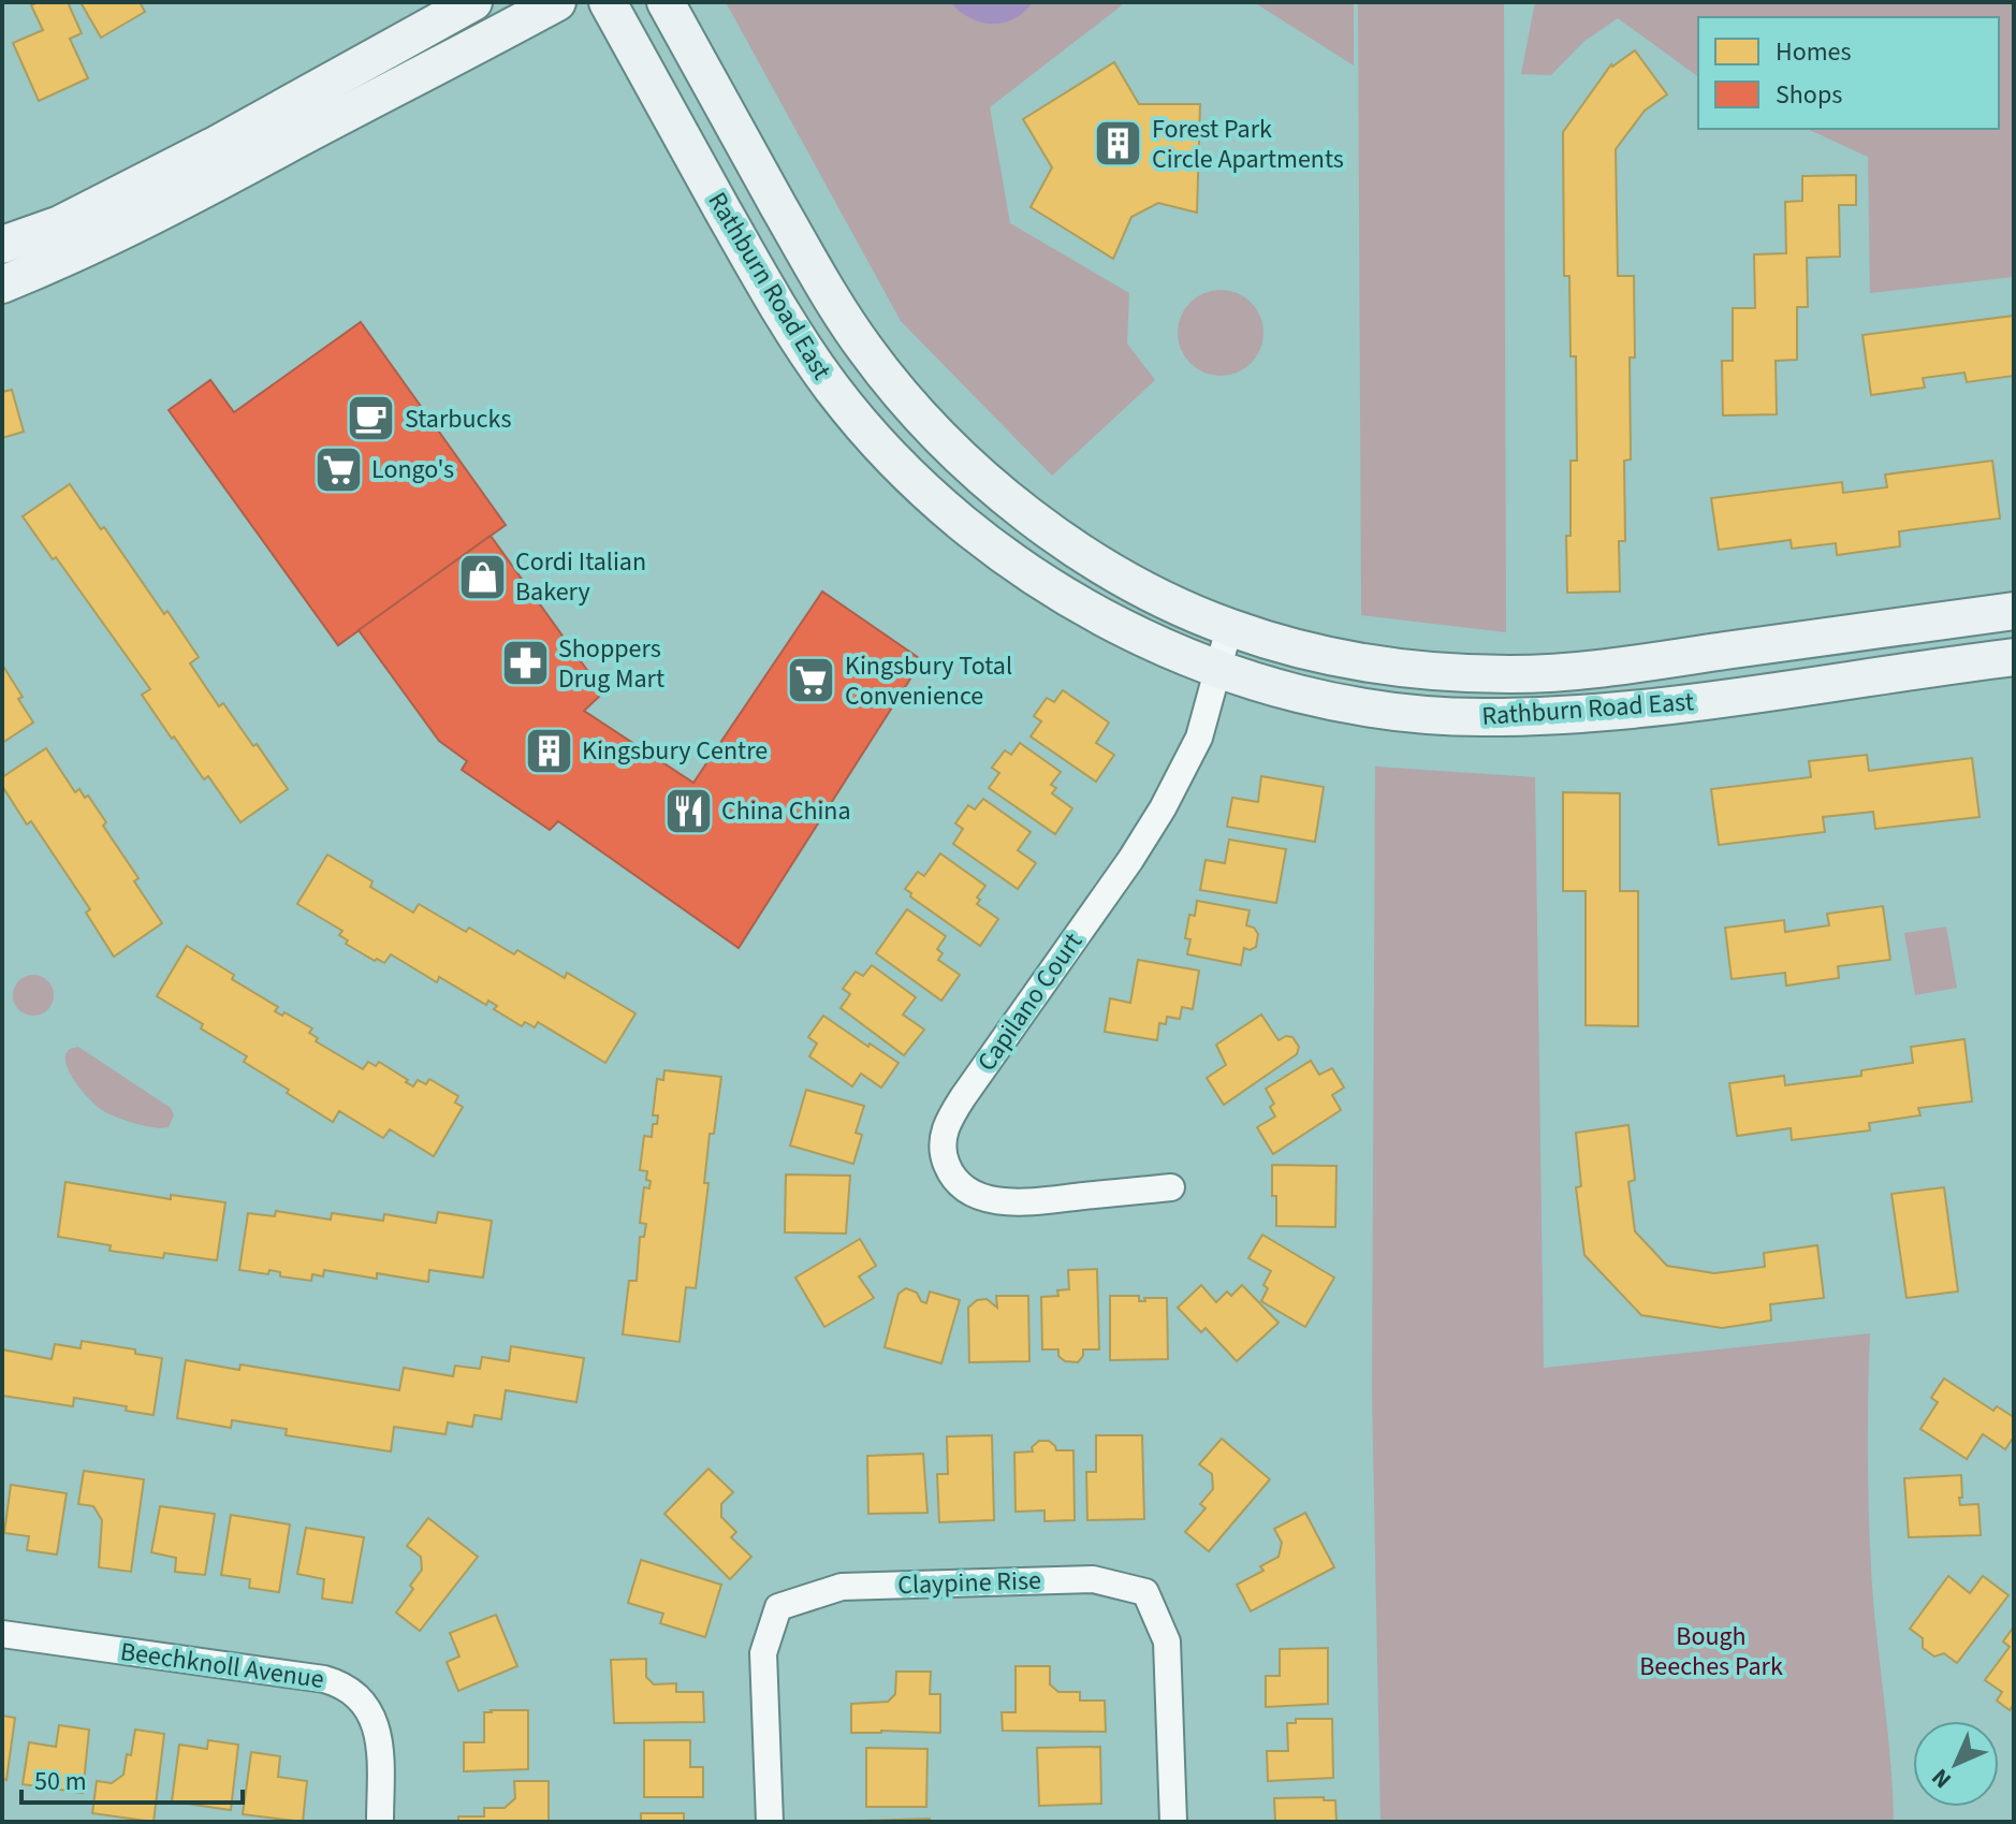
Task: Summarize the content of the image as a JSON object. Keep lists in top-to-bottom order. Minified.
{"streets":{"street":["Rathburn Road East","Capilano Court","Claypine Rise","Beechknoll Avenue"]},"crossings":[["Rathburn Road East","Capilano Court"]],"parks":["Bough Beeches Park"],"places":{"building":["Forest Park Circle Apartments","Kingsbury Centre"],"cafe":["Starbucks"],"supermarket":["Longo's","Kingsbury Total Convenience"],"shop":["Cordi Italian Bakery"],"pharmacy":["Shoppers Drug Mart"],"restaurant":["China China"]},"legend":["Homes","Shops"],"scale_bar":"50 m","north":"bottom left"}
